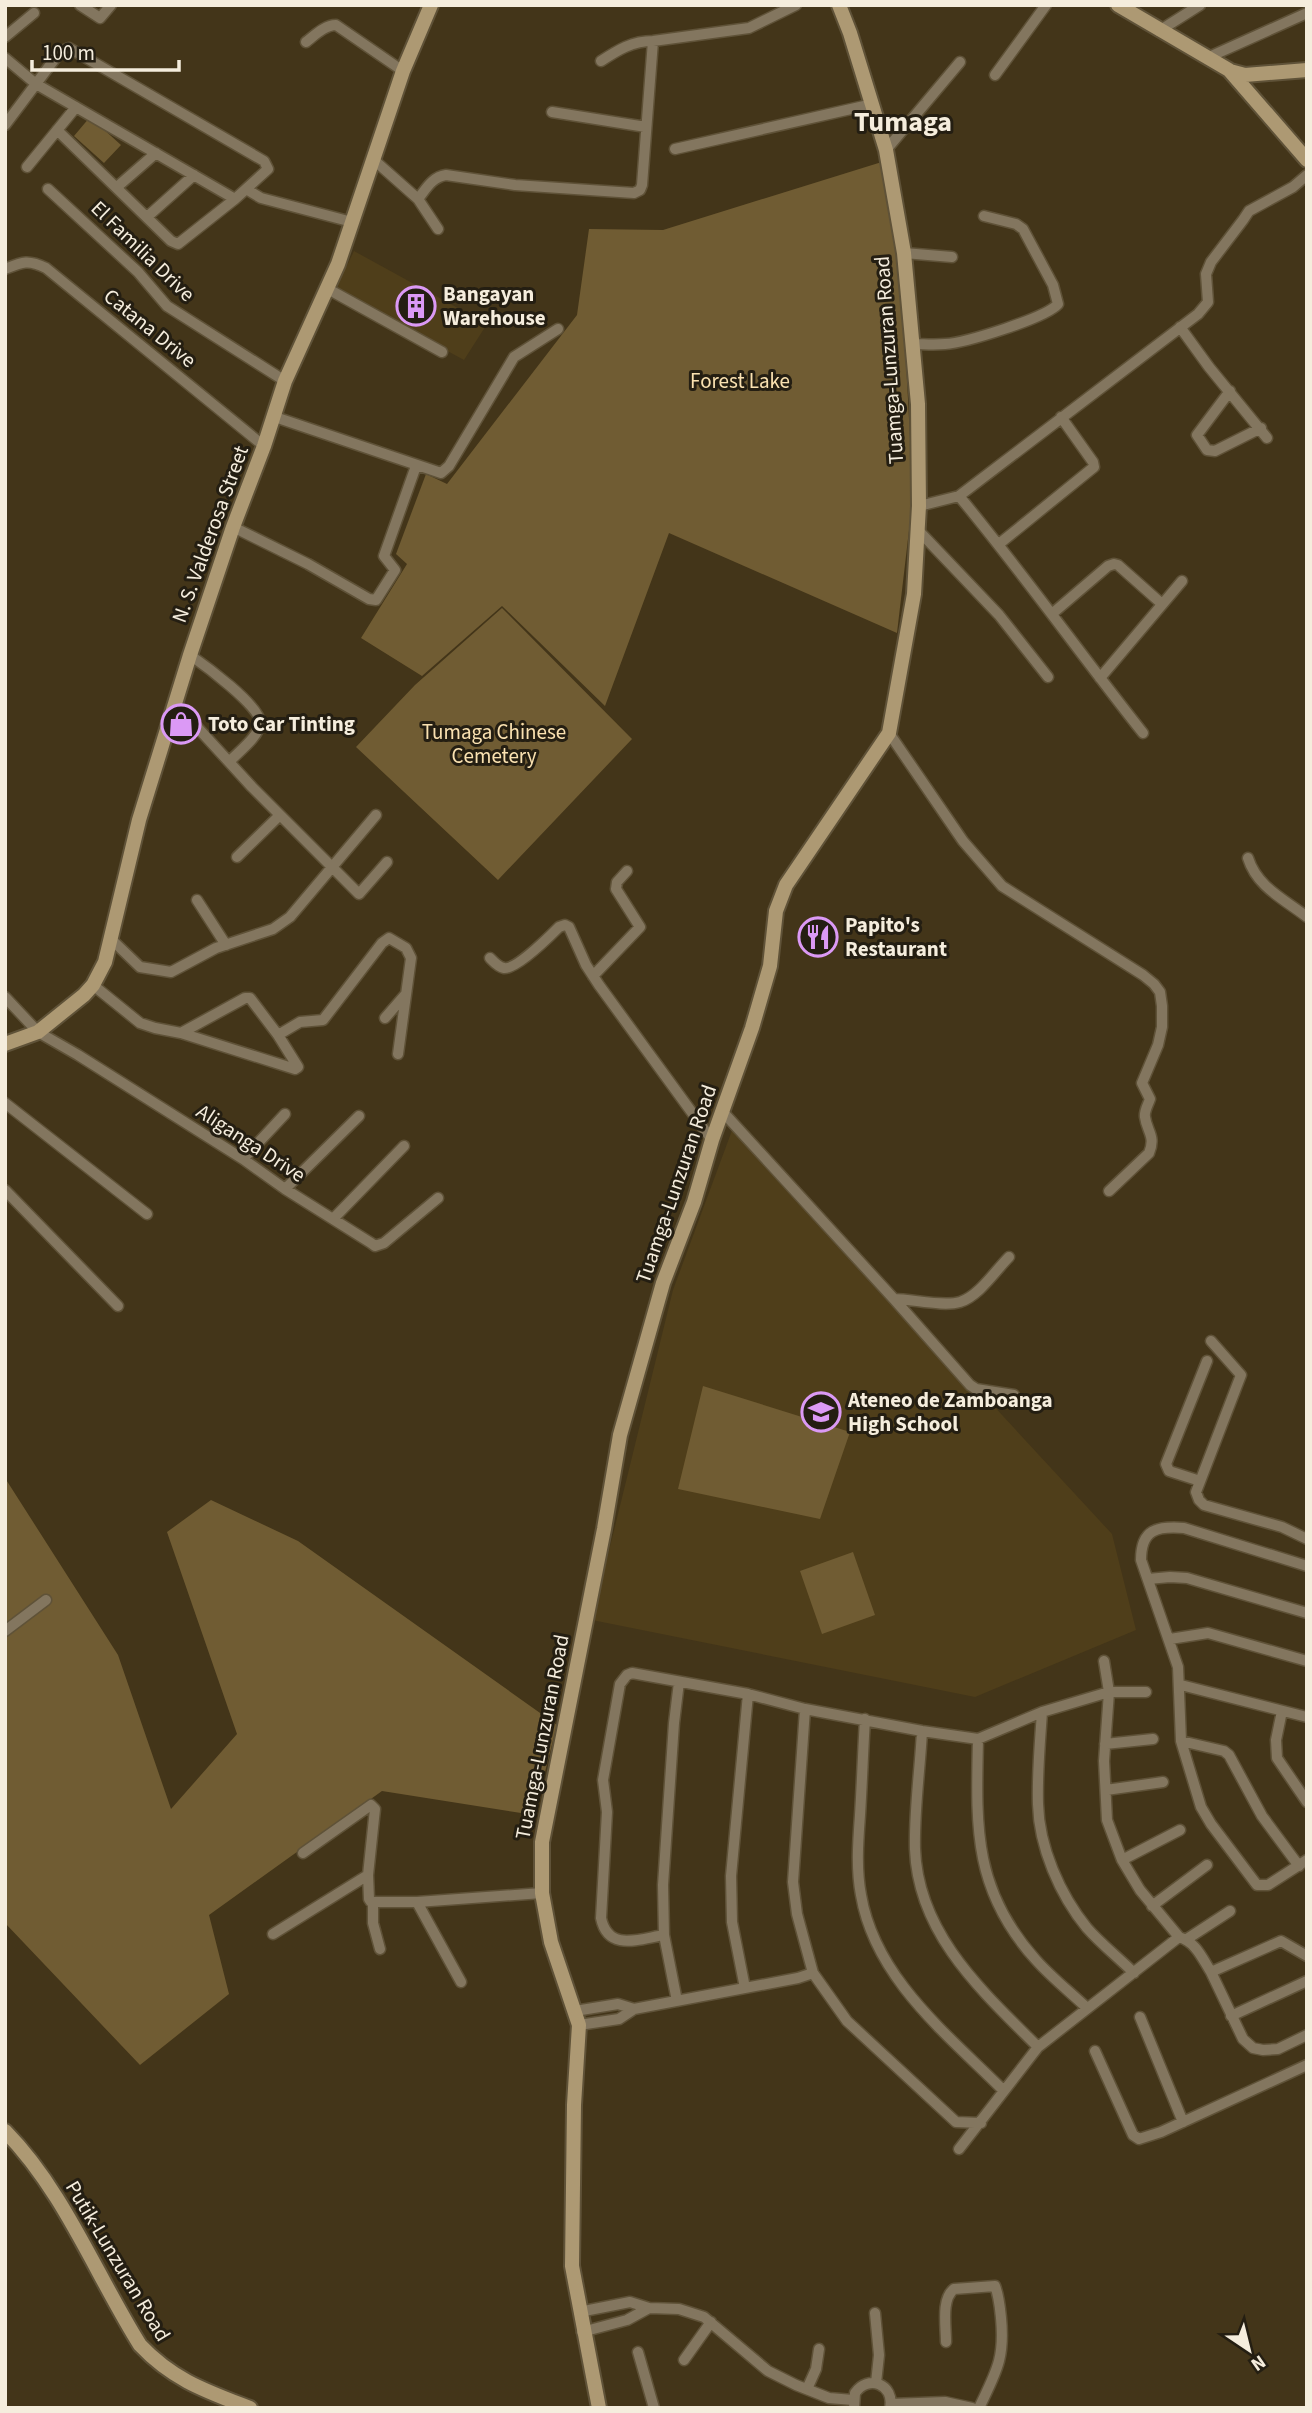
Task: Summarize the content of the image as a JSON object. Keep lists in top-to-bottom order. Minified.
{"streets":{"street":["El Familia Drive","Catana Drive","Tuamga-Lunzuran Road","N. S. Valderosa Street","Aliganga Drive","Putik-Lunzuran Road"]},"crossings":[["El Familia Drive","N. S. Valderosa Street"],["Catana Drive","N. S. Valderosa Street"],["N. S. Valderosa Street","Aliganga Drive"]],"districts":["Tumaga"],"parks":["Forest Lake","Tumaga Chinese Cemetery"],"places":{"building":["Bangayan Warehouse"],"shop":["Toto Car Tinting"],"restaurant":["Papito's Restaurant"],"school or university":["Ateneo de Zamboanga High School"]},"scale_bar":"100 m","north":"bottom right"}
